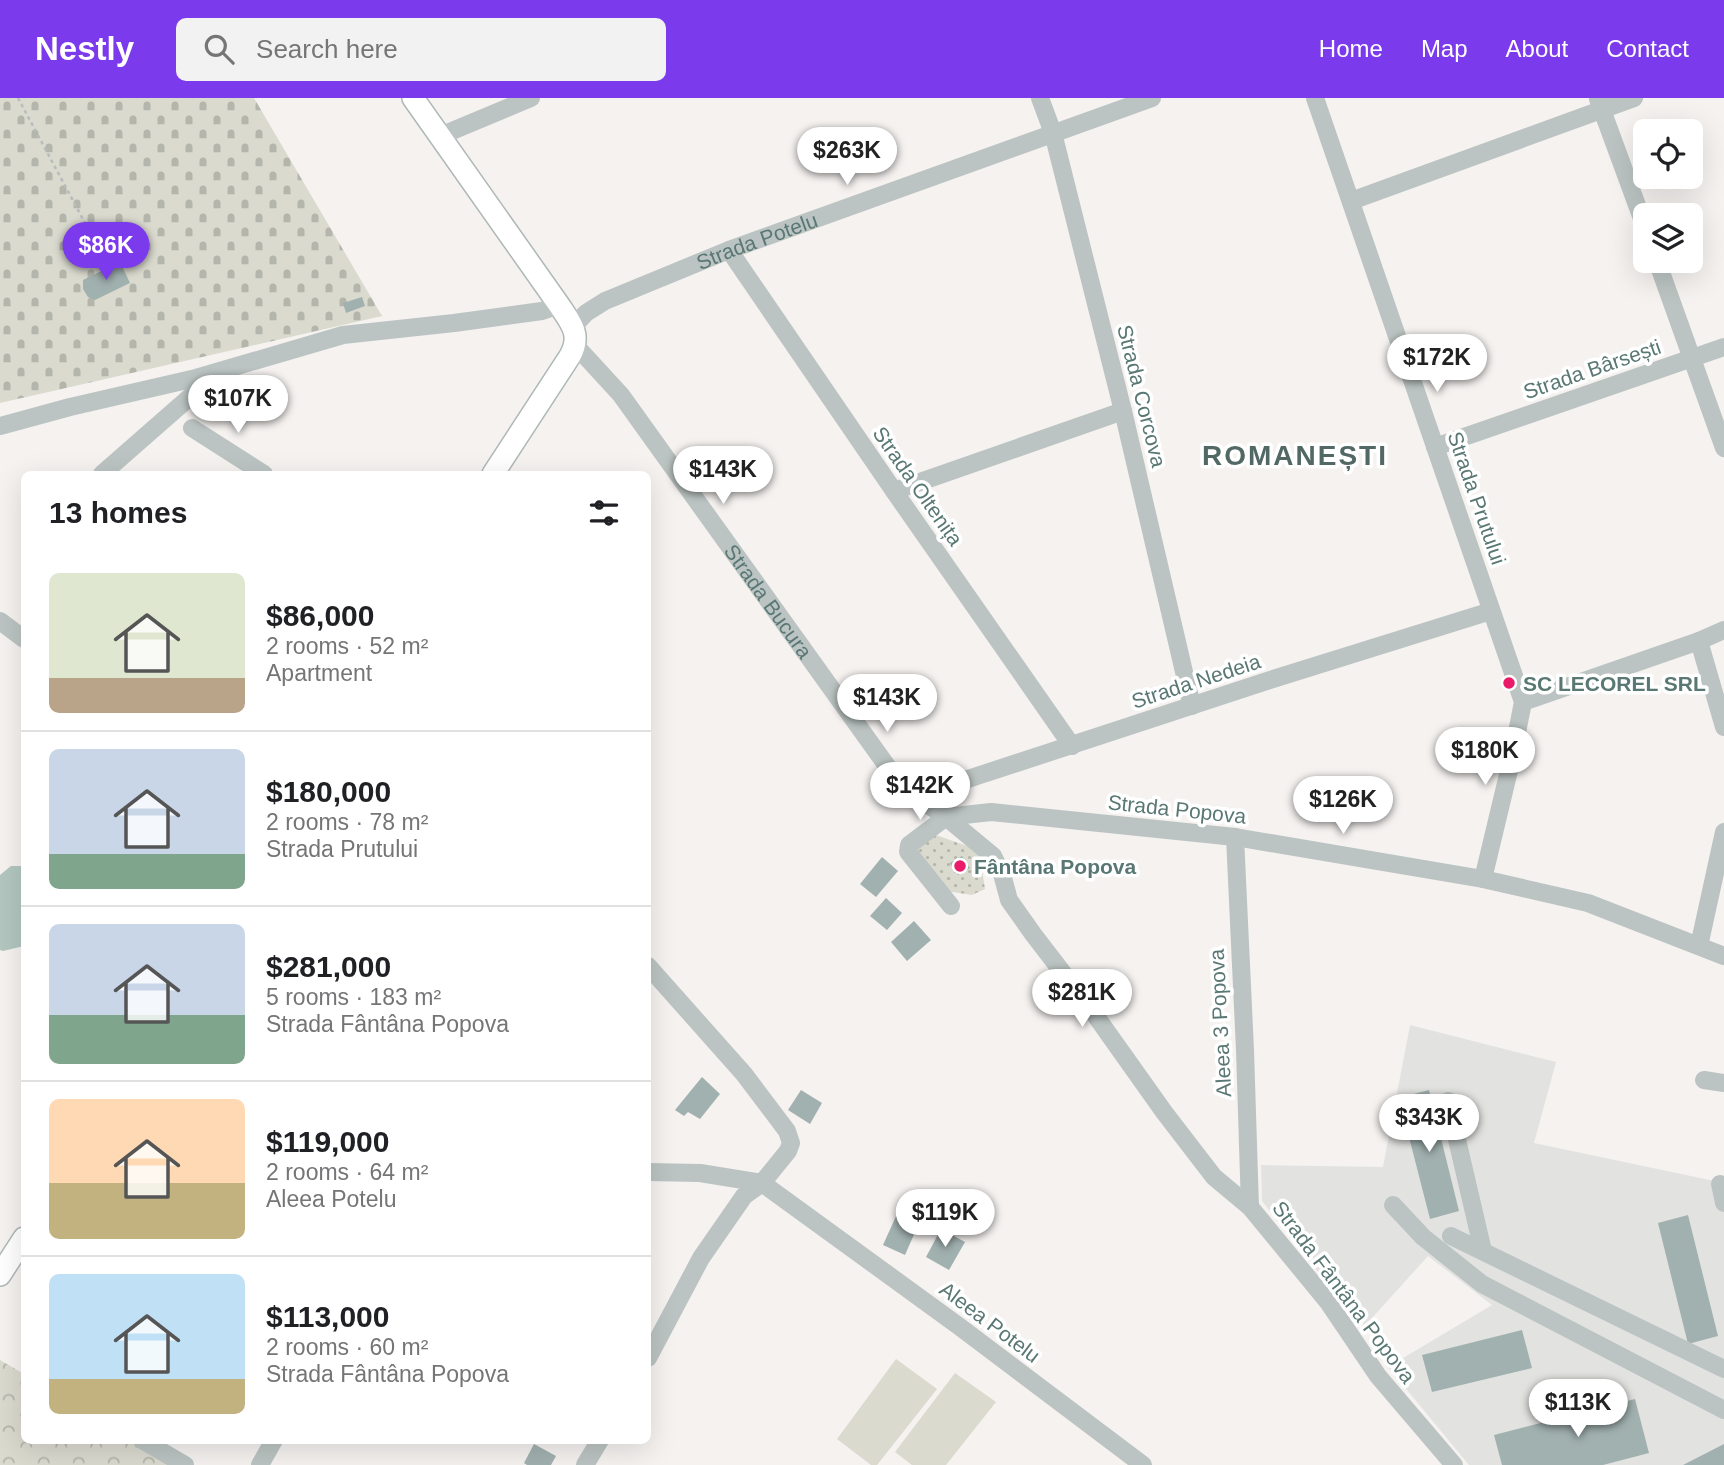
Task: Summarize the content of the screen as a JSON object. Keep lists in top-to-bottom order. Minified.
{"streets":{"main road":["Strada Potelu","Strada Bucura"],"street":["Strada Bârsești","Strada Corcova","Strada Oltenița","Strada Prutului","Strada Nedeia","Strada Popova","Aleea 3 Popova","Strada Fântâna Popova","Aleea Potelu"]},"crossings":[["Strada Potelu","Strada Corcova"],["Strada Potelu","Strada Oltenița"],["Strada Potelu","Strada Bucura"],["Strada Bârsești","Strada Prutului"],["Strada Corcova","Strada Nedeia"],["Strada Oltenița","Strada Nedeia"],["Strada Prutului","Strada Nedeia"],["Strada Prutului","Strada Popova"],["Strada Bucura","Strada Nedeia"],["Strada Bucura","Strada Popova"],["Strada Bucura","Strada Fântâna Popova"],["Strada Popova","Aleea 3 Popova"],["Strada Popova","Strada Fântâna Popova"],["Aleea 3 Popova","Strada Fântâna Popova"]],"districts":["ROMANEȘTI"],"places":["SC LECOREL SRL","Fântâna Popova"],"page":{"header":"Nestly","search":"Search here","nav":["Home","Map","About","Contact"],"price":["$263K","$86K","$172K","$107K","$143K","$143K","$180K","$142K","$126K","$281K","$343K","$119K","$113K"],"heading":"13 homes","list":[{"name":"$86,000","note":"2 rooms · 52 m² · Apartment"},{"name":"$180,000","note":"2 rooms · 78 m² · Strada Prutului"},{"name":"$281,000","note":"5 rooms · 183 m² · Strada Fântâna Popova"},{"name":"$119,000","note":"2 rooms · 64 m² · Aleea Potelu"},{"name":"$113,000","note":"2 rooms · 60 m² · Strada Fântâna Popova"}]}}
